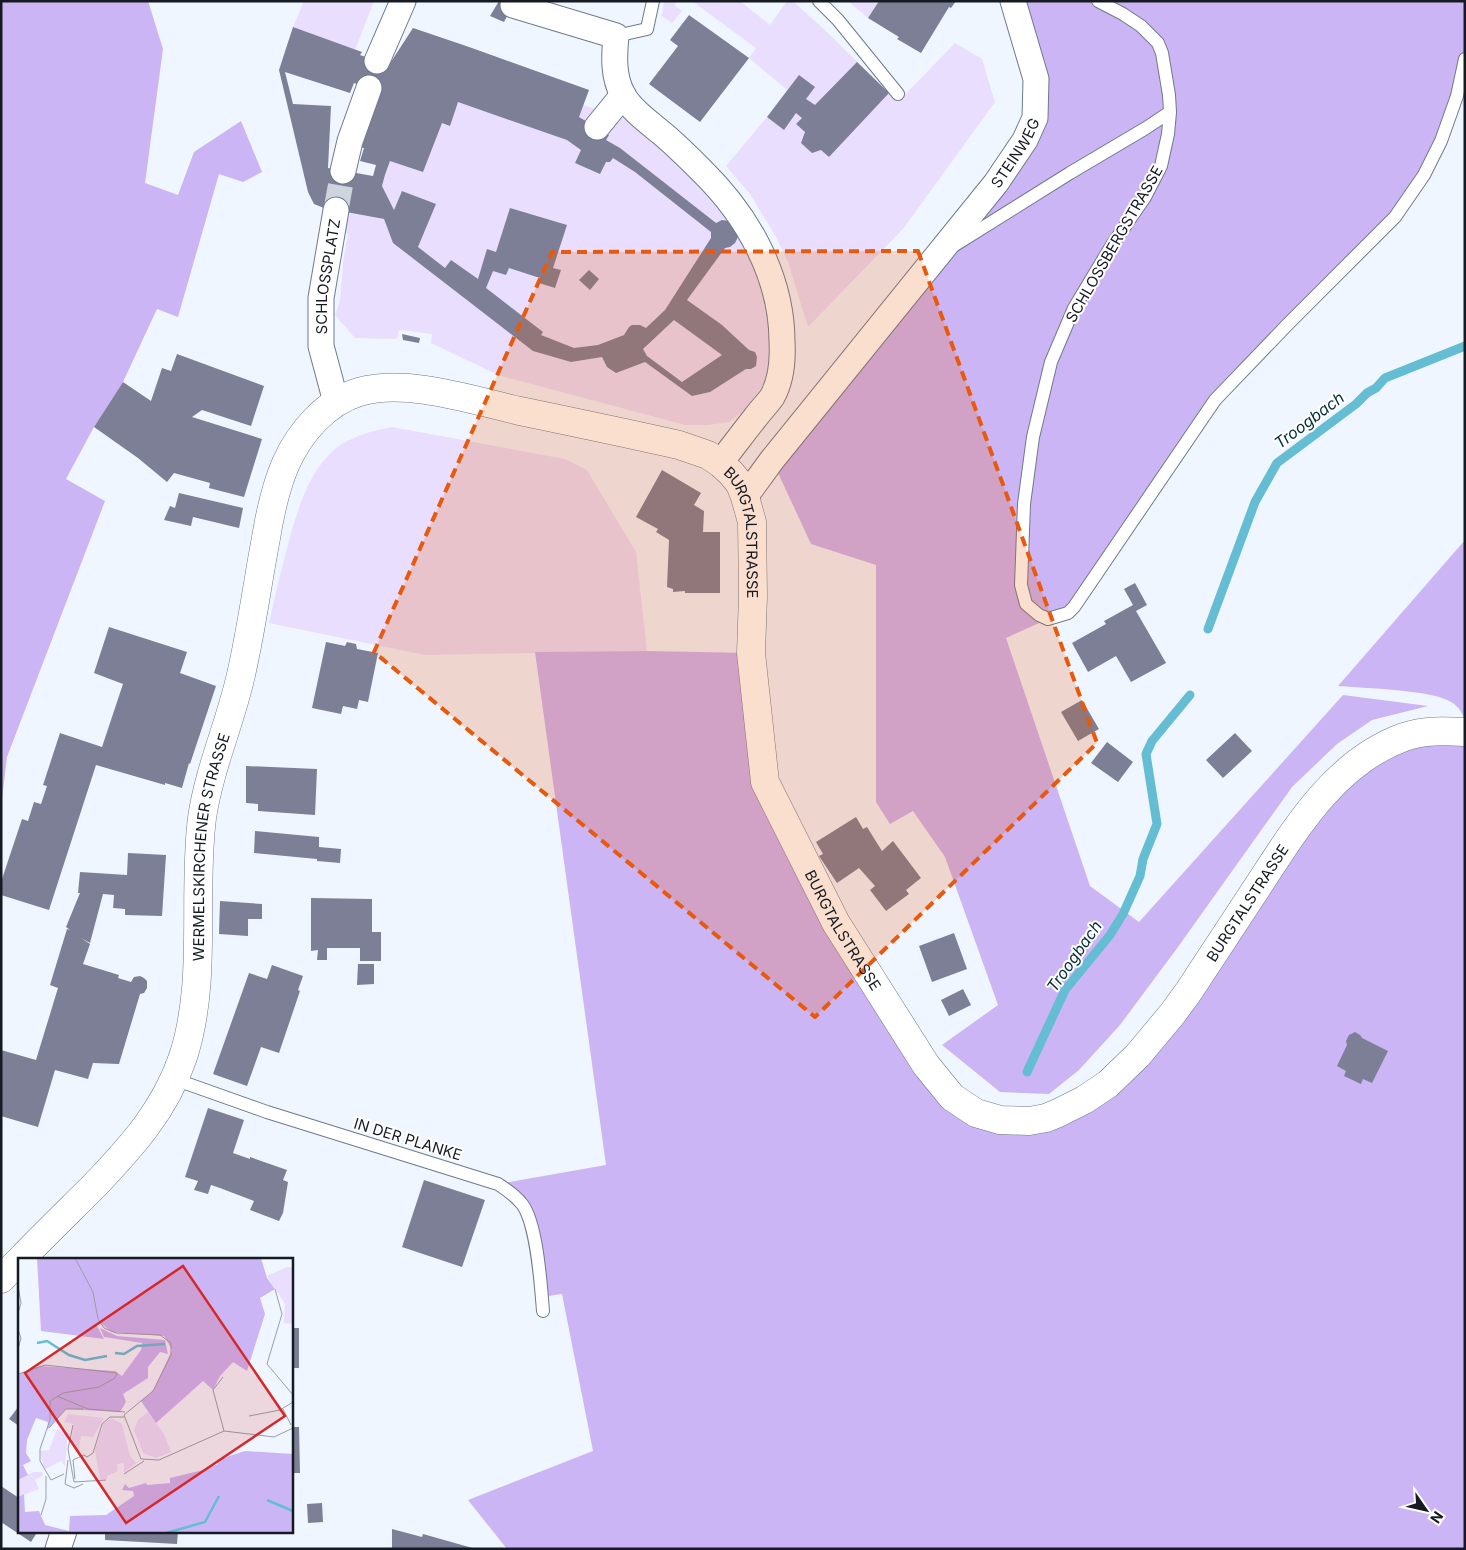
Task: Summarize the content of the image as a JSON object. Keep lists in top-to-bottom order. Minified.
{"streets":{"main road":["BURGTALSTRASSE","WERMELSKIRCHENER STRASSE"],"street":["STEINWEG","SCHLOSSPLATZ"],"lane":["SCHLOSSBERGSTRASSE","IN DER PLANKE"]},"crossings":[["SCHLOSSPLATZ","BURGTALSTRASSE"],["SCHLOSSPLATZ","WERMELSKIRCHENER STRASSE"],["BURGTALSTRASSE","WERMELSKIRCHENER STRASSE"],["WERMELSKIRCHENER STRASSE","IN DER PLANKE"]],"water":["Troogbach"],"north":"bottom right"}
